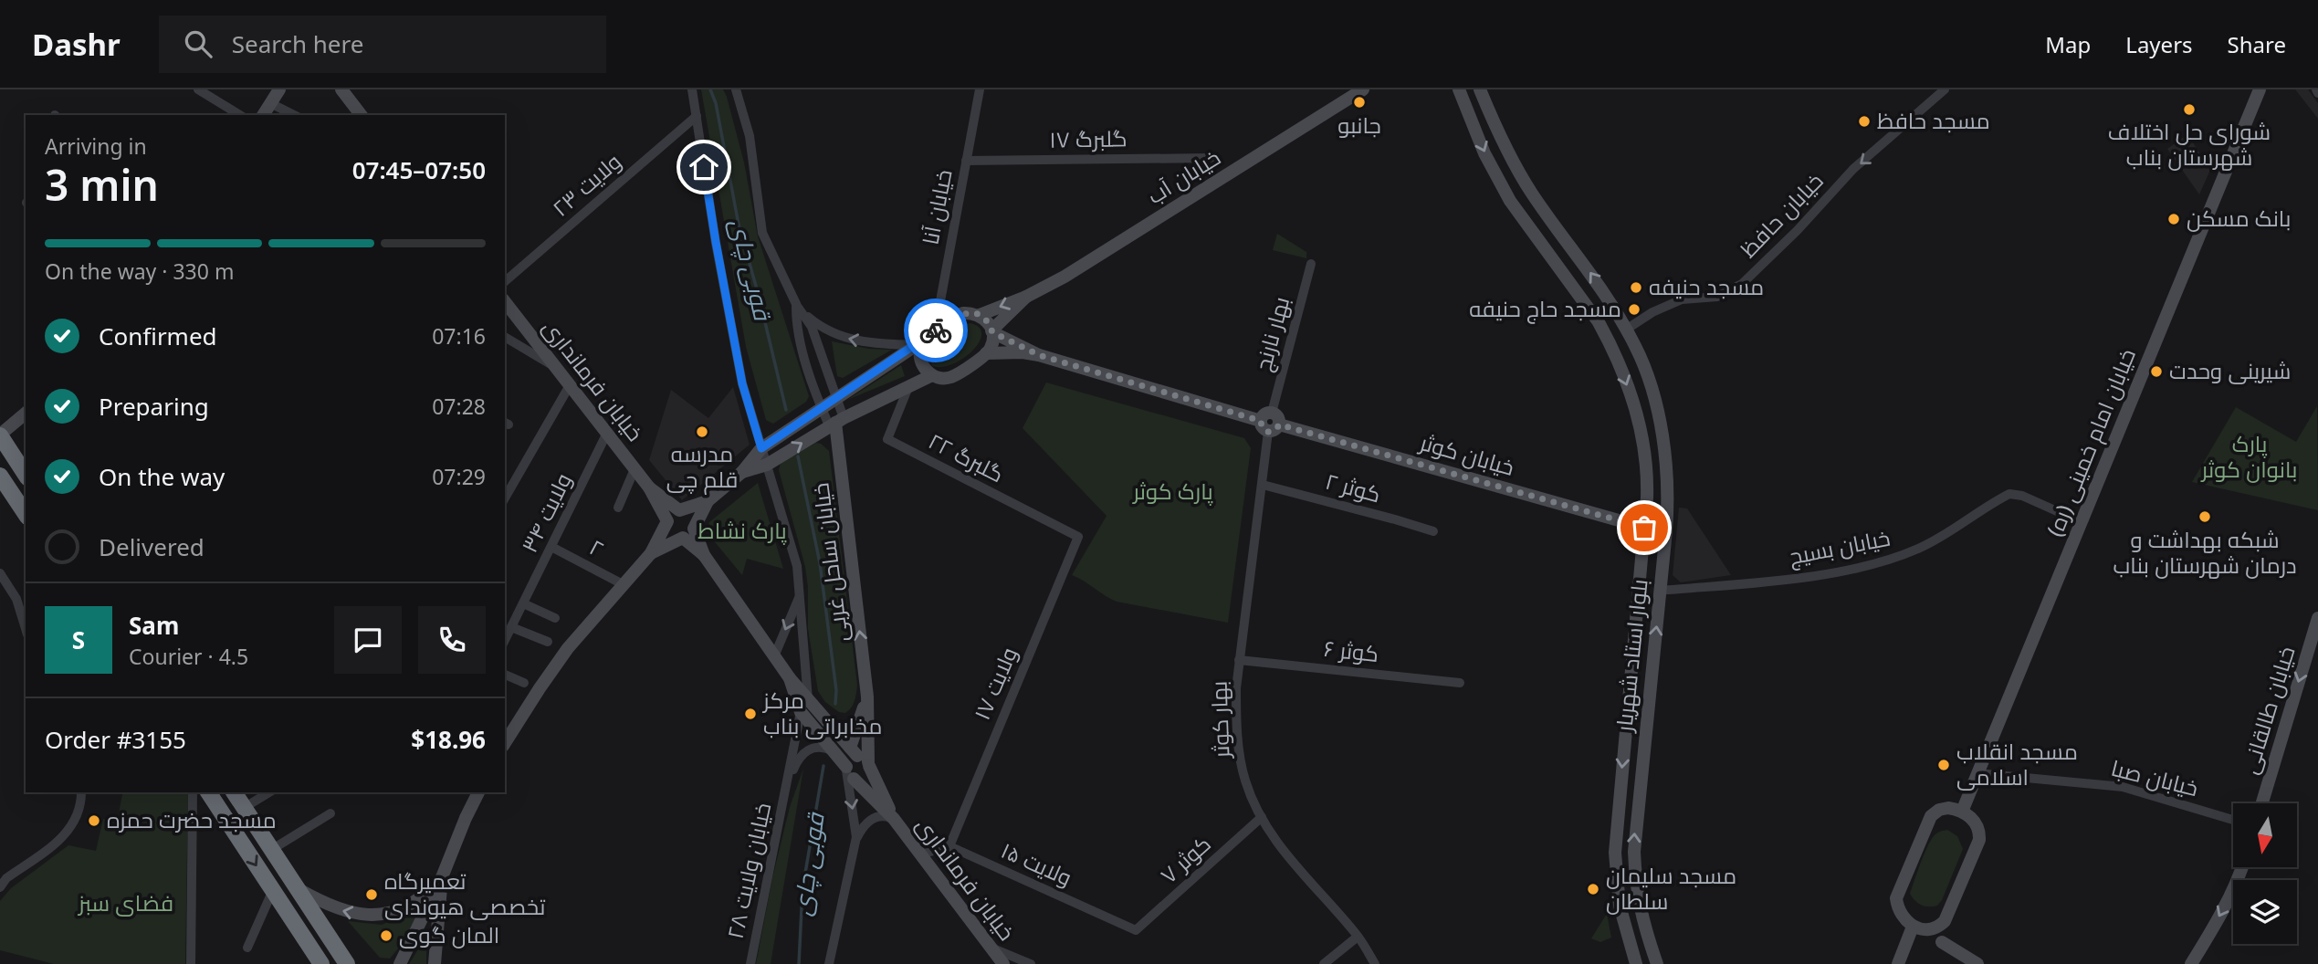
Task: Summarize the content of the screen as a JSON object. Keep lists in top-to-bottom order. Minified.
{"streets":{"main road":["خیابان آب","خیابان فرمانداری","خیابان امام خمینی (ره)","خیابان کوثر","خیابان ساحل غربی","بلوار استاد شهریار","خیابان طالقانی"],"street":["گلبرگ ۱۷","ولایت ۲۳","خیابان آنا","خیابان حافظ","بهار نارنج","گلبرگ ۲۲","کوثر ۲","ولایت ۳۴","خیابان بسیج","۲","کوثر ۶","ولایت ۱۷","بهار کوثر","خیابان صبا","کوثر ۷","ولایت ۱۵","خیابان ولایت ۲۸"]},"crossings":[["گلبرگ ۱۷","خیابان آنا"],["خیابان آب","خیابان آنا"],["خیابان آب","خیابان کوثر"],["خیابان آنا","خیابان کوثر"],["خیابان حافظ","بلوار استاد شهریار"],["بهار نارنج","خیابان کوثر"],["بهار نارنج","بهار کوثر"],["خیابان فرمانداری","ولایت ۳۴"],["خیابان فرمانداری","خیابان ساحل غربی"],["خیابان فرمانداری","خیابان ولایت ۲۸"],["خیابان امام خمینی (ره)","خیابان بسیج"],["خیابان امام خمینی (ره)","خیابان صبا"],["خیابان کوثر","بلوار استاد شهریار"],["خیابان کوثر","بهار کوثر"],["گلبرگ ۲۲","ولایت ۱۷"],["کوثر ۲","بهار کوثر"],["ولایت ۳۴","۲"],["خیابان بسیج","بلوار استاد شهریار"],["کوثر ۶","بهار کوثر"],["ولایت ۱۷","ولایت ۱۵"],["بهار کوثر","کوثر ۷"],["کوثر ۷","ولایت ۱۵"]],"one_way":["خیابان حافظ","خیابان ساحل غربی","خیابان طالقانی"],"water":["قوبی چای"],"parks":["پارک بانوان کوثر","پارک کوثر","پارک نشاط","فضای سبز"],"places":["جانبو","شورای حل اختلاف شهرستان بناب","مسجد حافظ","بانک مسکن","مسجد حنیفه","مسجد حاج حنیفه","شیرینی وحدت","مدرسه قلم چی","شبکه بهداشت و درمان شهرستان بناب","مرکز مخابراتی بناب","مسجد انقلاب اسلامی","مسجد حضرت حمزه","مسجد سلیمان سلطان","تعمیرگاه تخصصی هیوندای","المان گوی"],"north":"bottom","page":{"header":"Dashr","search":"Search here","nav":["Map","Layers","Share"],"heading":["3 min","Arriving in","07:45–07:50"],"panel":["Sam","Courier · 4.5","Order #3155","$18.96"],"bar":"On the way · 330 m","list":[["Confirmed","07:16"],["Preparing","07:28"],["On the way","07:29"],"Delivered"],"round":"S"}}
